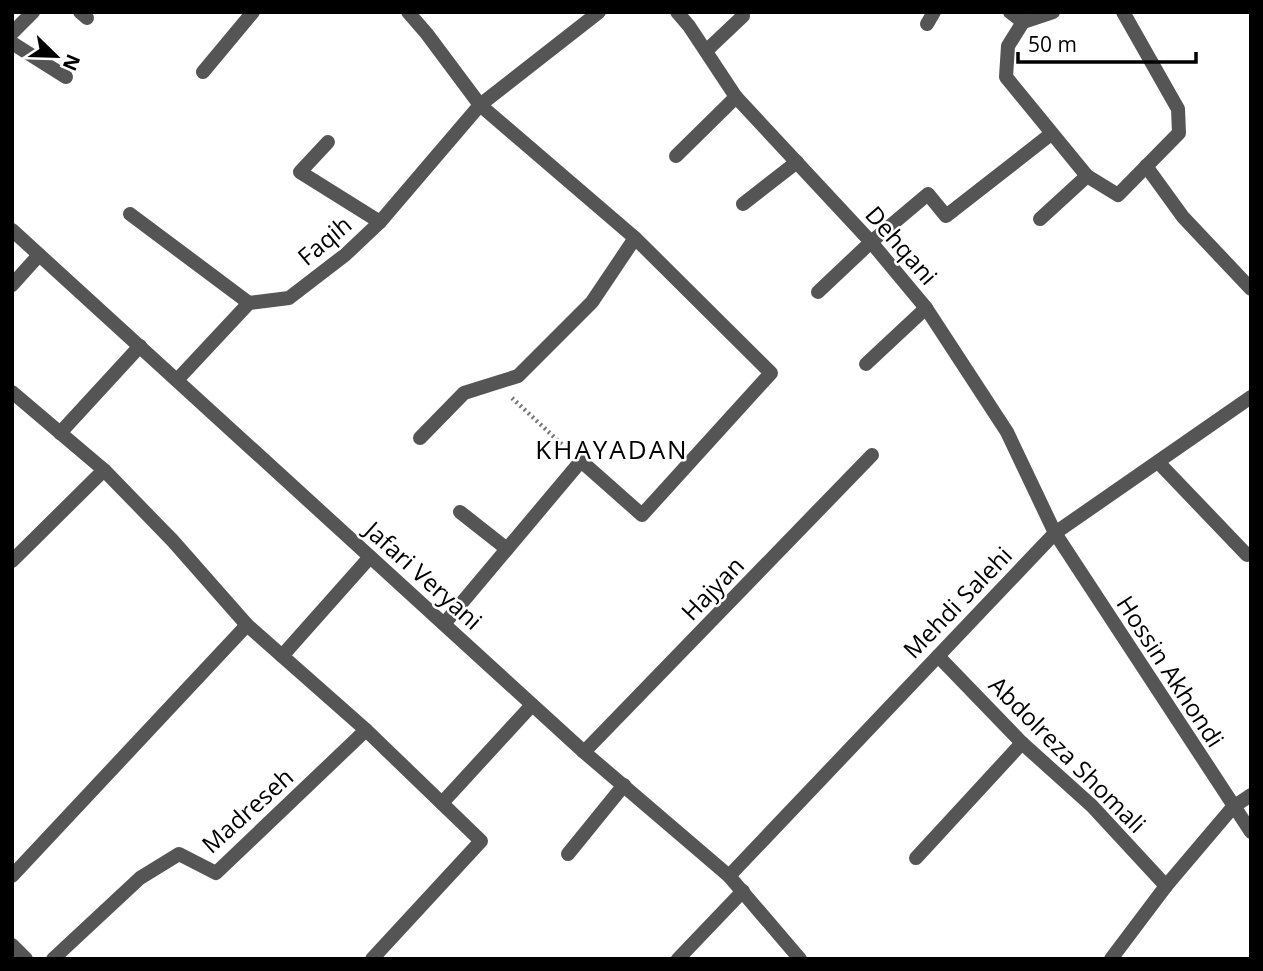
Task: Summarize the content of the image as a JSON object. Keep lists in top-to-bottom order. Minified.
{"streets":{"street":["Faqih","Dehqani","Jafari Veryani","Hajyan","Mehdi Salehi","Hossin Akhondi","Abdolreza Shomali","Madreseh"]},"crossings":[["Dehqani","Mehdi Salehi"],["Dehqani","Hossin Akhondi"],["Jafari Veryani","Hajyan"],["Jafari Veryani","Mehdi Salehi"],["Mehdi Salehi","Hossin Akhondi"],["Mehdi Salehi","Abdolreza Shomali"]],"districts":["KHAYADAN"],"scale_bar":"50 m","north":"bottom right"}
